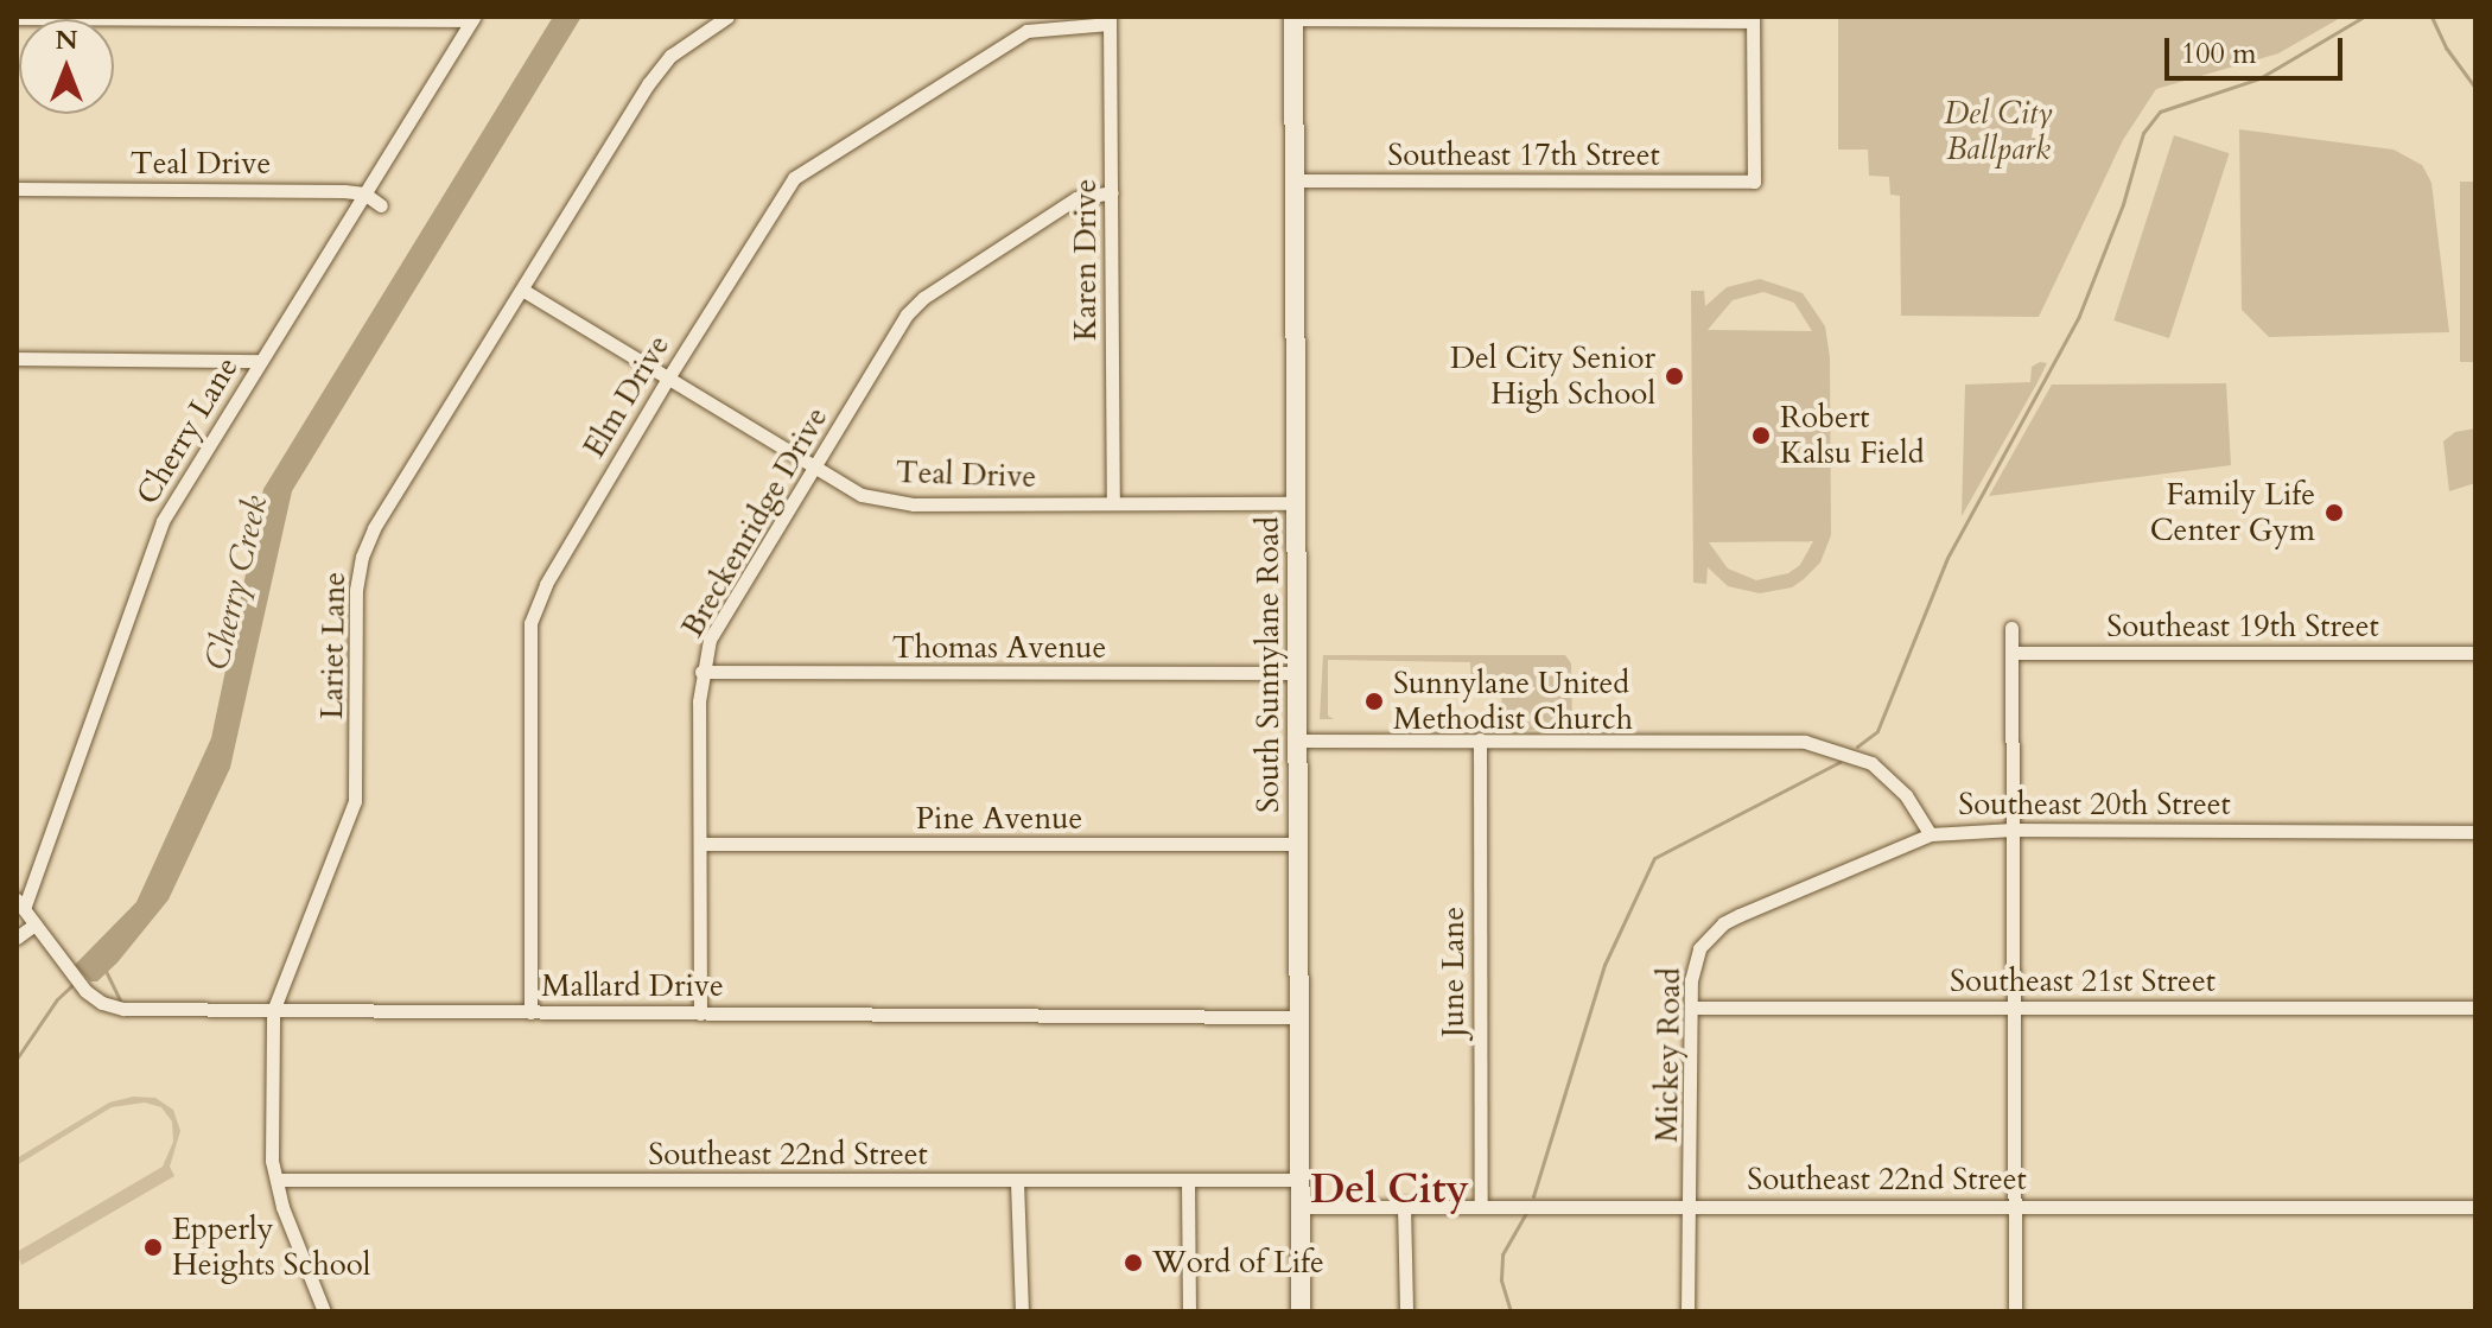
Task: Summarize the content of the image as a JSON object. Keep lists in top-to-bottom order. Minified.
{"streets":{"main road":["South Sunnylane Road"],"street":["Southeast 17th Street","Teal Drive","Karen Drive","Elm Drive","Cherry Lane","Breckenridge Drive","Southeast 19th Street","Lariet Lane","Thomas Avenue","Southeast 20th Street","Pine Avenue","June Lane","Southeast 21st Street","Mallard Drive","Mickey Road","Southeast 22nd Street"]},"crossings":[["Southeast 17th Street","South Sunnylane Road"],["Teal Drive","Karen Drive"],["Teal Drive","Elm Drive"],["Teal Drive","Cherry Lane"],["Teal Drive","Breckenridge Drive"],["Teal Drive","Lariet Lane"],["Teal Drive","South Sunnylane Road"],["Karen Drive","Elm Drive"],["Karen Drive","Breckenridge Drive"],["Elm Drive","Mallard Drive"],["Cherry Lane","Mallard Drive"],["Breckenridge Drive","Thomas Avenue"],["Breckenridge Drive","Pine Avenue"],["Breckenridge Drive","Mallard Drive"],["Lariet Lane","Mallard Drive"],["Lariet Lane","Southeast 22nd Street"],["Thomas Avenue","South Sunnylane Road"],["South Sunnylane Road","Southeast 20th Street"],["South Sunnylane Road","Pine Avenue"],["South Sunnylane Road","Mallard Drive"],["South Sunnylane Road","Southeast 22nd Street"],["Southeast 20th Street","June Lane"],["Southeast 20th Street","Mickey Road"],["June Lane","Southeast 22nd Street"],["Southeast 21st Street","Mickey Road"],["Mickey Road","Southeast 22nd Street"]],"districts":["Del City"],"water":["Cherry Creek"],"parks":["Del City Ballpark"],"places":["Del City Senior High School","Robert Kalsu Field","Family Life Center Gym","Sunnylane United Methodist Church","Epperly Heights School","Word of Life"],"scale_bar":"100 m","north":"top"}
